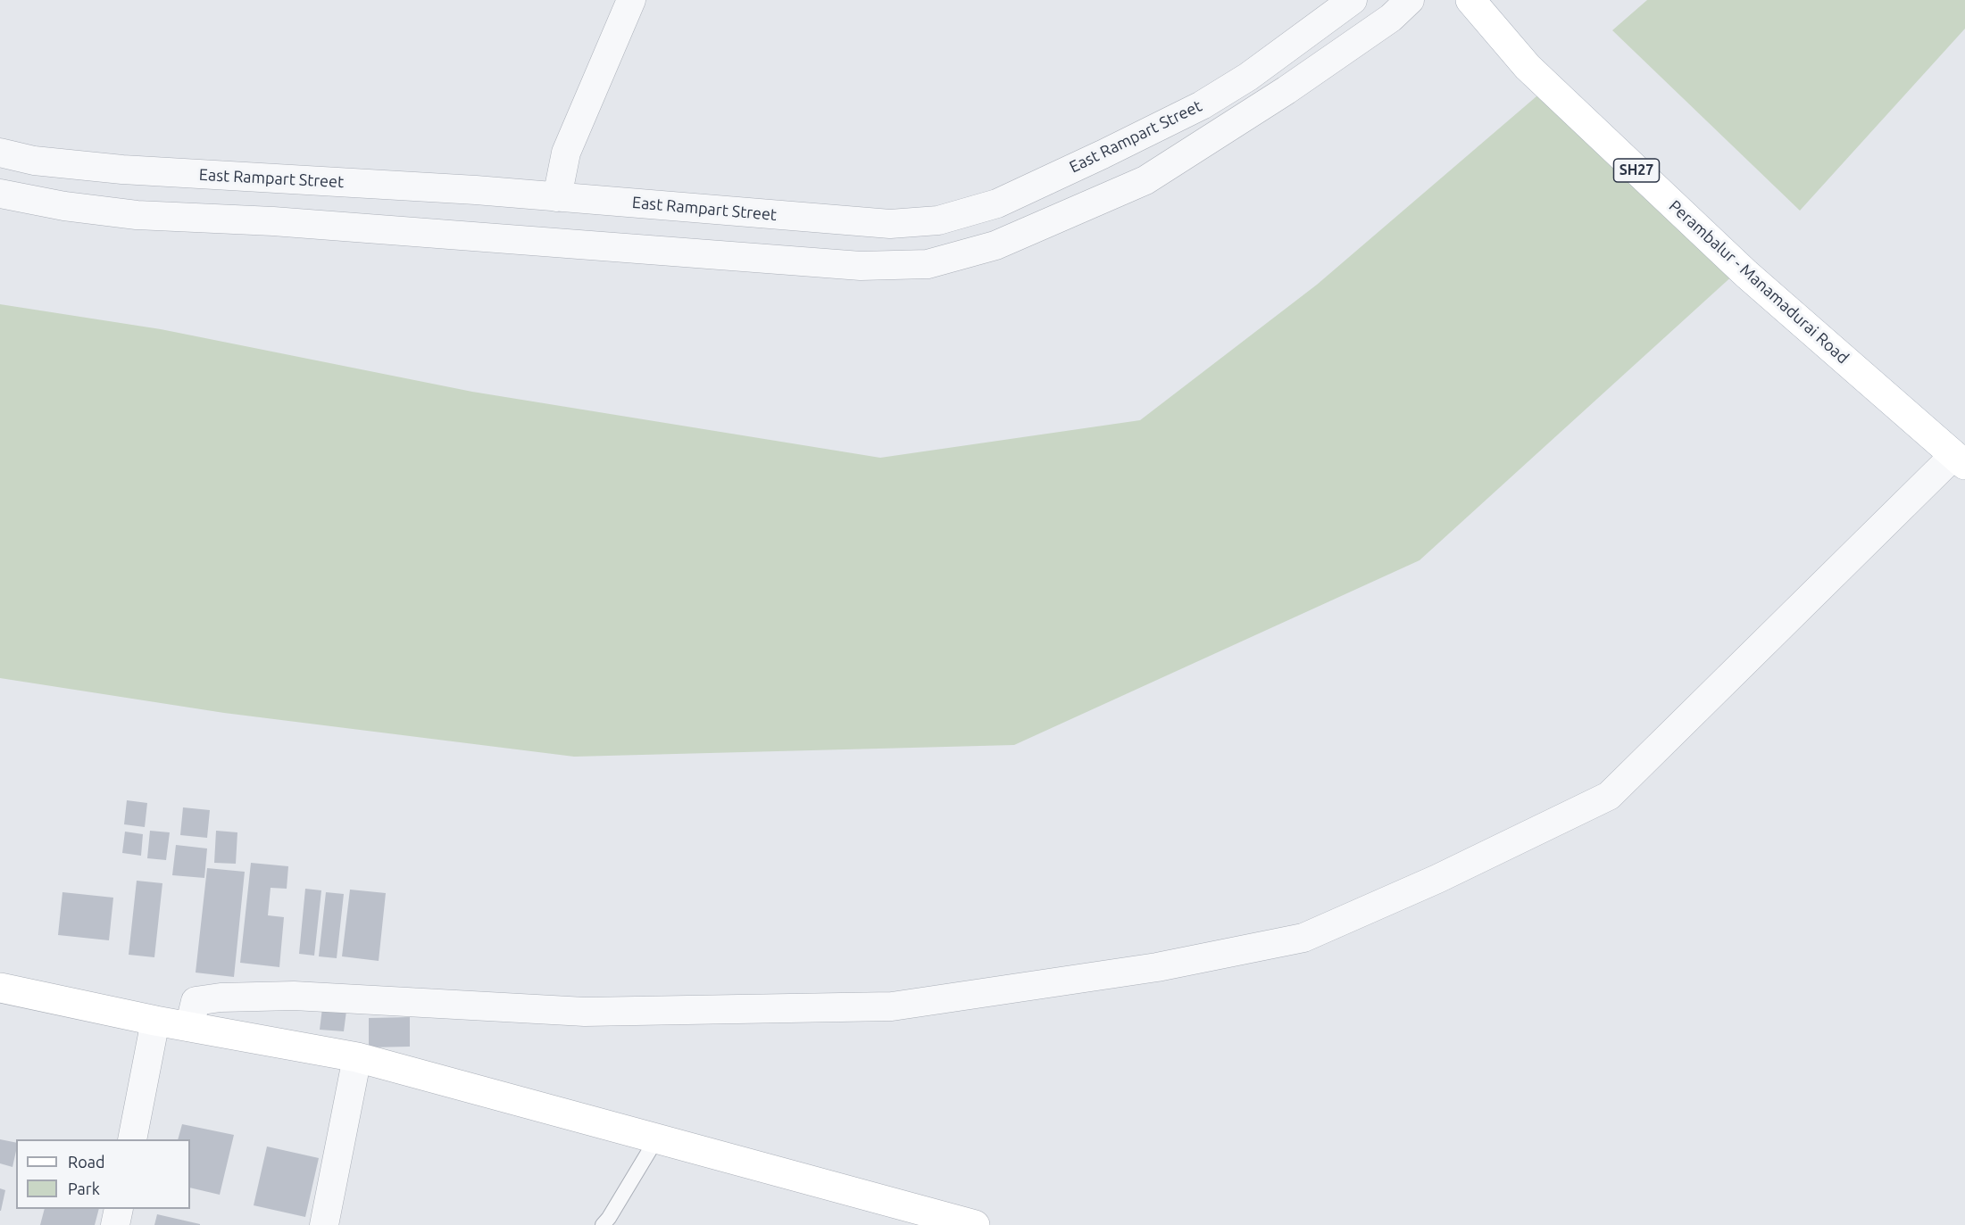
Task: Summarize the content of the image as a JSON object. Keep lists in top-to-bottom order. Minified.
{"streets":{"main road":["SH27","Perambalur - Manamadurai Road"],"street":["East Rampart Street"]},"legend":["Road","Park"]}
